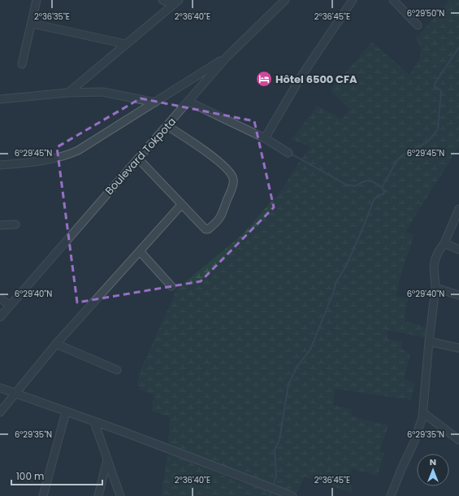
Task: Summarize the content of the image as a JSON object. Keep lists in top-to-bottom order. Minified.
{"streets":{"street":["Boulevard Tokpota"]},"places":{"hotel":["Hôtel 6500 CFA"]},"scale_bar":"100 m","north":"top","coordinates":["6°29'50\"N","2°36'35\"E","2°36'40\"E","2°36'45\"E","6°29'45\"N","6°29'40\"N","6°29'35\"N"]}
